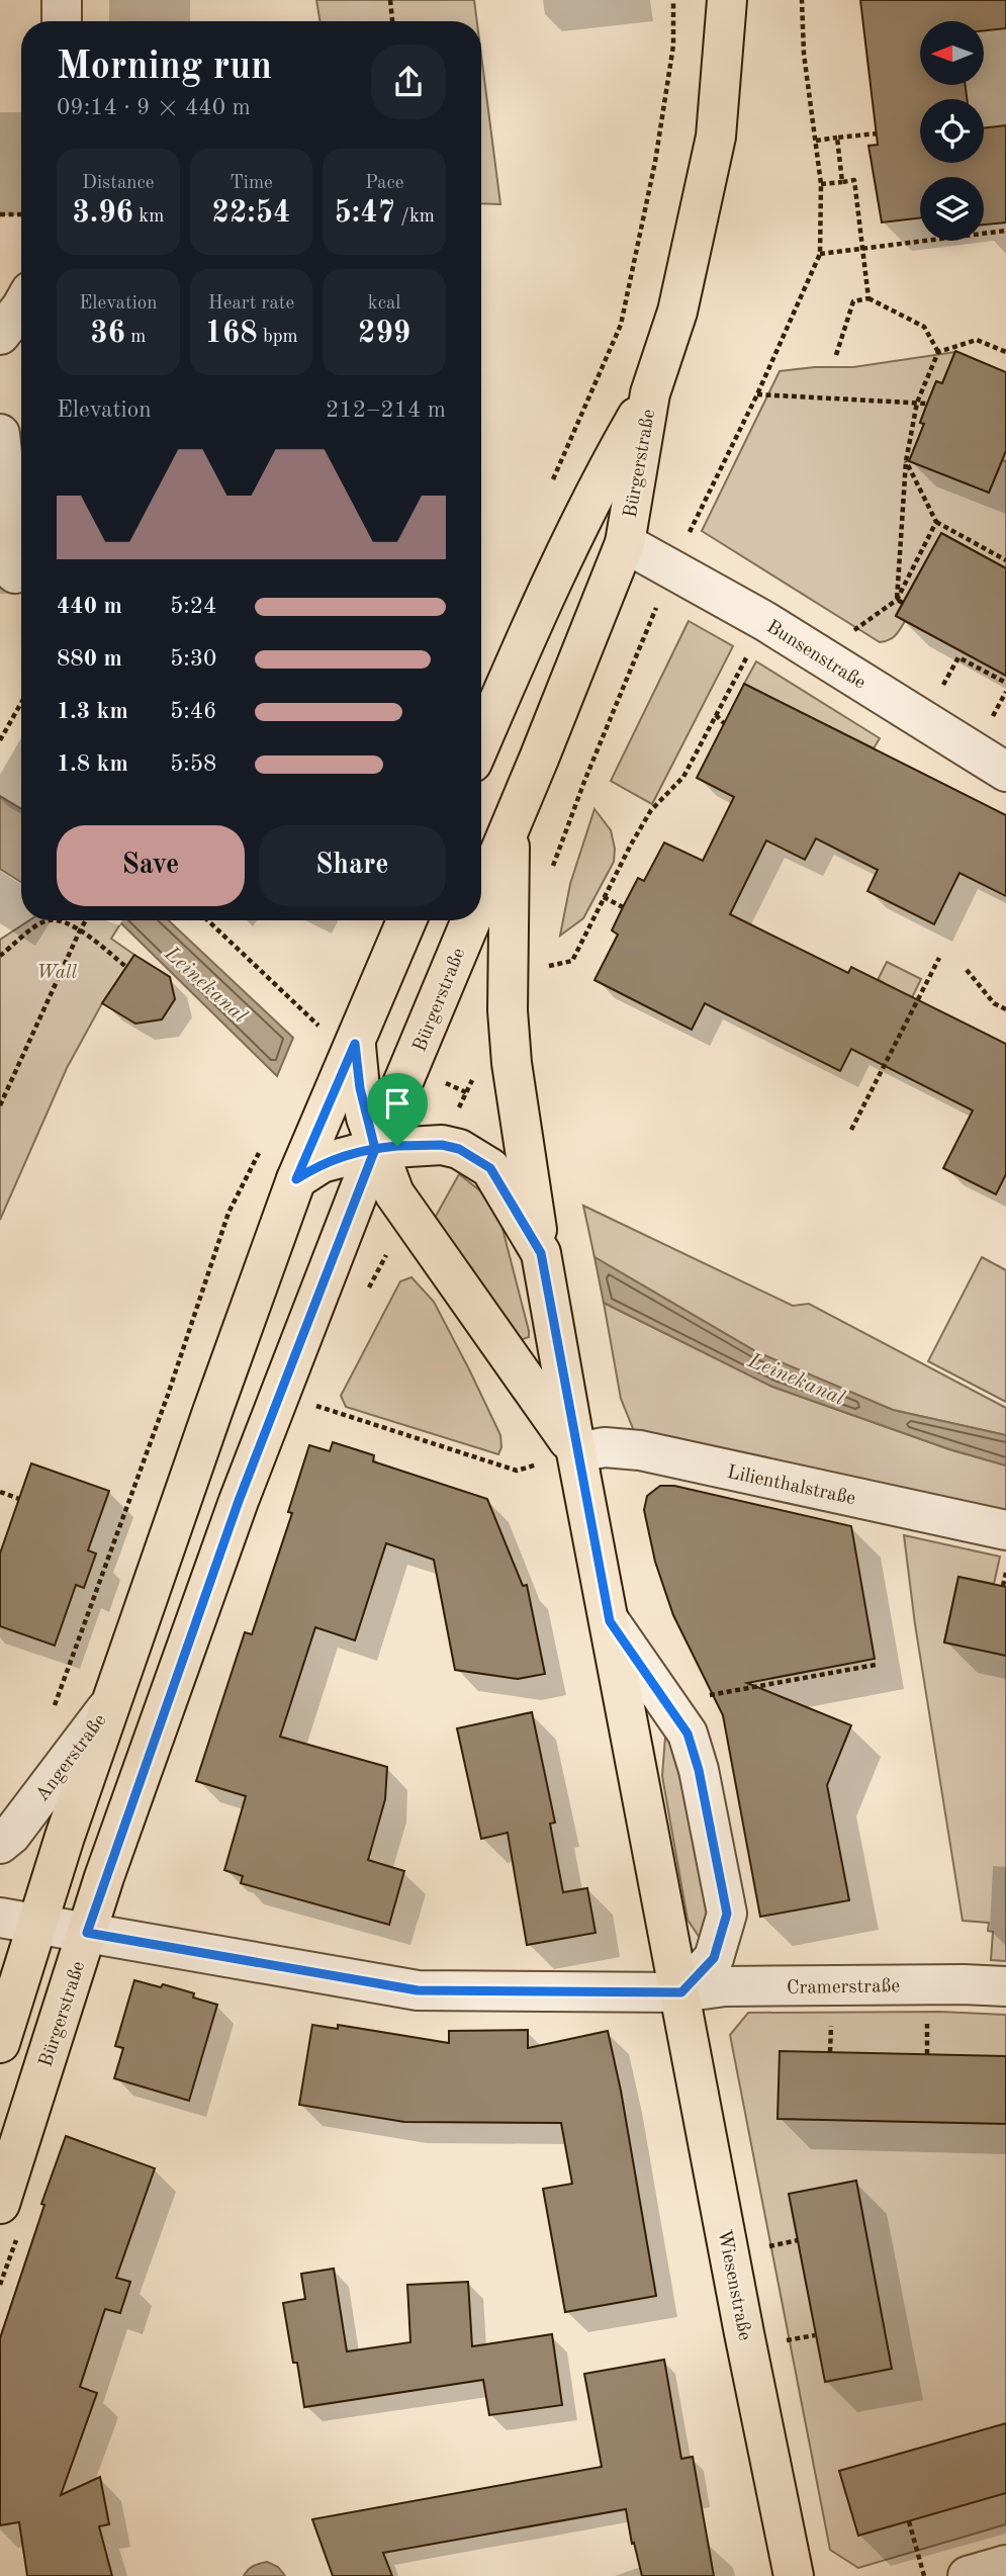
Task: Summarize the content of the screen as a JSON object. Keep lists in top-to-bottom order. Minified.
{"streets":{"main road":["Bürgerstraße","Wiesenstraße"],"street":["Bunsenstraße","Lilienthalstraße","Angerstraße","Cramerstraße"]},"crossings":[["Bürgerstraße","Bunsenstraße"],["Bürgerstraße","Wiesenstraße"],["Lilienthalstraße","Wiesenstraße"],["Cramerstraße","Wiesenstraße"]],"water":["Leinekanal"],"parks":["Wall"],"north":"left","page":{"heading":["Morning run","09:14 · 9 × 440 m"],"stats":[["Distance","3.96 km"],["Time","22:54"],["Pace","5:47 /km"],["Elevation","36 m"],["Heart rate","168 bpm"],["kcal","299"]],"chart":["Elevation","212–214 m"],"list":[{"name":"440 m","note":"5:24"},{"name":"880 m","note":"5:30"},{"name":"1.3 km","note":"5:46"},{"name":"1.8 km","note":"5:58"}],"buttons":["Save","Share"]}}
